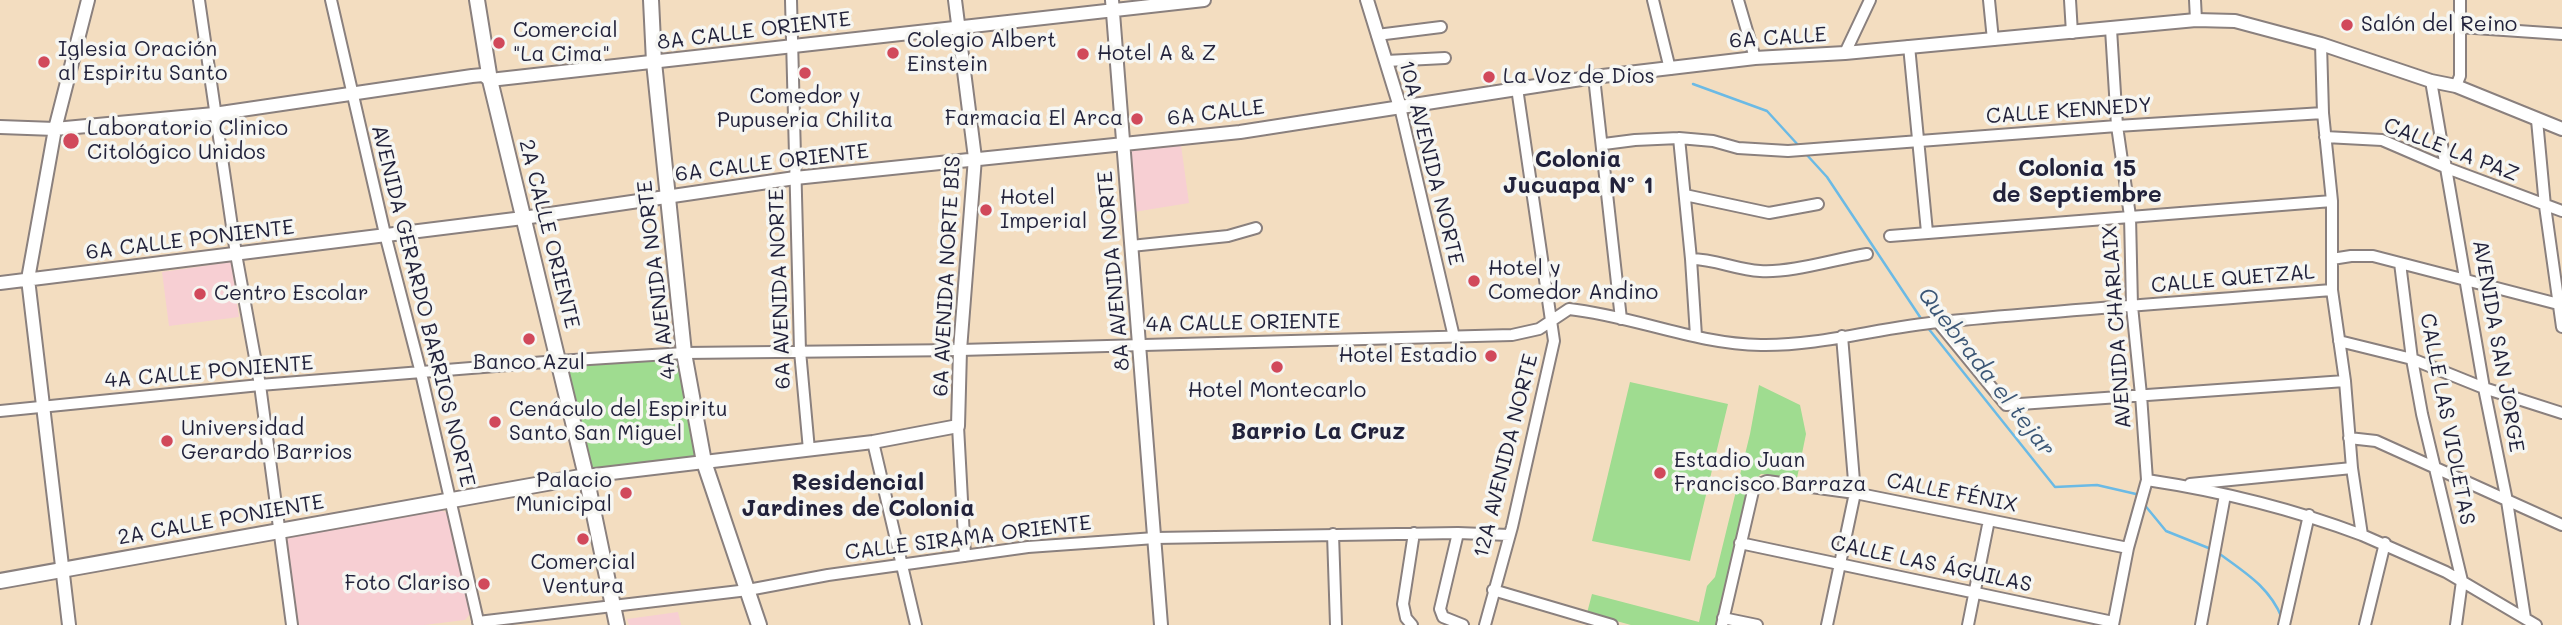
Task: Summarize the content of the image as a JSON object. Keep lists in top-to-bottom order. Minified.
{"streets":{"main road":["2A CALLE ORIENTE","4A AVENIDA NORTE","2A CALLE PONIENTE"],"street":["8A CALLE ORIENTE","6A CALLE","CALLE KENNEDY","CALLE LA PAZ","6A CALLE ORIENTE","10A AVENIDA NORTE","6A CALLE PONIENTE","8A AVENIDA NORTE","6A AVENIDA NORTE BIS","CALLE QUETZAL","6A AVENIDA NORTE","AVENIDA GERARDO BARRIOS NORTE","4A CALLE ORIENTE","AVENIDA CHARLAIX","AVENIDA SAN JORGE","4A CALLE PONIENTE","CALLE LAS VIOLETAS","12A AVENIDA NORTE","CALLE FÉNIX","CALLE SIRAMA ORIENTE","CALLE LAS ÁGUILAS"]},"crossings":[["8A CALLE ORIENTE","2A CALLE ORIENTE"],["8A CALLE ORIENTE","8A AVENIDA NORTE"],["8A CALLE ORIENTE","6A AVENIDA NORTE BIS"],["8A CALLE ORIENTE","4A AVENIDA NORTE"],["8A CALLE ORIENTE","6A AVENIDA NORTE"],["8A CALLE ORIENTE","AVENIDA GERARDO BARRIOS NORTE"],["6A CALLE","6A CALLE ORIENTE"],["6A CALLE","10A AVENIDA NORTE"],["6A CALLE","8A AVENIDA NORTE"],["6A CALLE","AVENIDA CHARLAIX"],["6A CALLE","AVENIDA SAN JORGE"],["6A CALLE","12A AVENIDA NORTE"],["CALLE KENNEDY","AVENIDA CHARLAIX"],["CALLE LA PAZ","AVENIDA SAN JORGE"],["6A CALLE ORIENTE","2A CALLE ORIENTE"],["6A CALLE ORIENTE","6A CALLE PONIENTE"],["6A CALLE ORIENTE","8A AVENIDA NORTE"],["6A CALLE ORIENTE","6A AVENIDA NORTE BIS"],["6A CALLE ORIENTE","4A AVENIDA NORTE"],["6A CALLE ORIENTE","6A AVENIDA NORTE"],["6A CALLE ORIENTE","AVENIDA GERARDO BARRIOS NORTE"],["10A AVENIDA NORTE","4A CALLE ORIENTE"],["2A CALLE ORIENTE","4A CALLE ORIENTE"],["2A CALLE ORIENTE","CALLE SIRAMA ORIENTE"],["6A CALLE PONIENTE","AVENIDA GERARDO BARRIOS NORTE"],["8A AVENIDA NORTE","4A CALLE ORIENTE"],["8A AVENIDA NORTE","CALLE SIRAMA ORIENTE"],["6A AVENIDA NORTE BIS","4A CALLE ORIENTE"],["6A AVENIDA NORTE BIS","CALLE SIRAMA ORIENTE"],["CALLE QUETZAL","4A CALLE ORIENTE"],["CALLE QUETZAL","AVENIDA CHARLAIX"],["4A AVENIDA NORTE","4A CALLE ORIENTE"],["4A AVENIDA NORTE","CALLE SIRAMA ORIENTE"],["6A AVENIDA NORTE","4A CALLE ORIENTE"],["AVENIDA GERARDO BARRIOS NORTE","4A CALLE ORIENTE"],["AVENIDA GERARDO BARRIOS NORTE","4A CALLE PONIENTE"],["AVENIDA GERARDO BARRIOS NORTE","2A CALLE PONIENTE"],["AVENIDA GERARDO BARRIOS NORTE","CALLE SIRAMA ORIENTE"],["4A CALLE ORIENTE","4A CALLE PONIENTE"],["4A CALLE ORIENTE","12A AVENIDA NORTE"],["AVENIDA CHARLAIX","CALLE FÉNIX"],["AVENIDA CHARLAIX","CALLE LAS ÁGUILAS"],["12A AVENIDA NORTE","CALLE SIRAMA ORIENTE"],["CALLE FÉNIX","CALLE LAS ÁGUILAS"]],"districts":["Colonia Jucuapa Nº 1","Colonia 15 de Septiembre","Barrio La Cruz","Residencial Jardines de Colonia"],"water":["Quebrada el tejar"],"places":["Salón del Reino","Comercial \"La Cima\"","Colegio Albert Einstein","Hotel A & Z","Iglesia Oración al Espiritu Santo","Comedor y Pupuseria Chilita","La Voz de Dios","Farmacia El Arca","Laboratorio Clinico Citológico Unidos","Hotel Imperial","Hotel y Comedor Andino","Centro Escolar","Banco Azul","Hotel Estadio","Hotel Montecarlo","Cenáculo del Espiritu Santo San Miguel","Universidad Gerardo Barrios","Estadio Juan Francisco Barraza","Palacio Municipal","Comercial Ventura","Foto Clariso"]}
